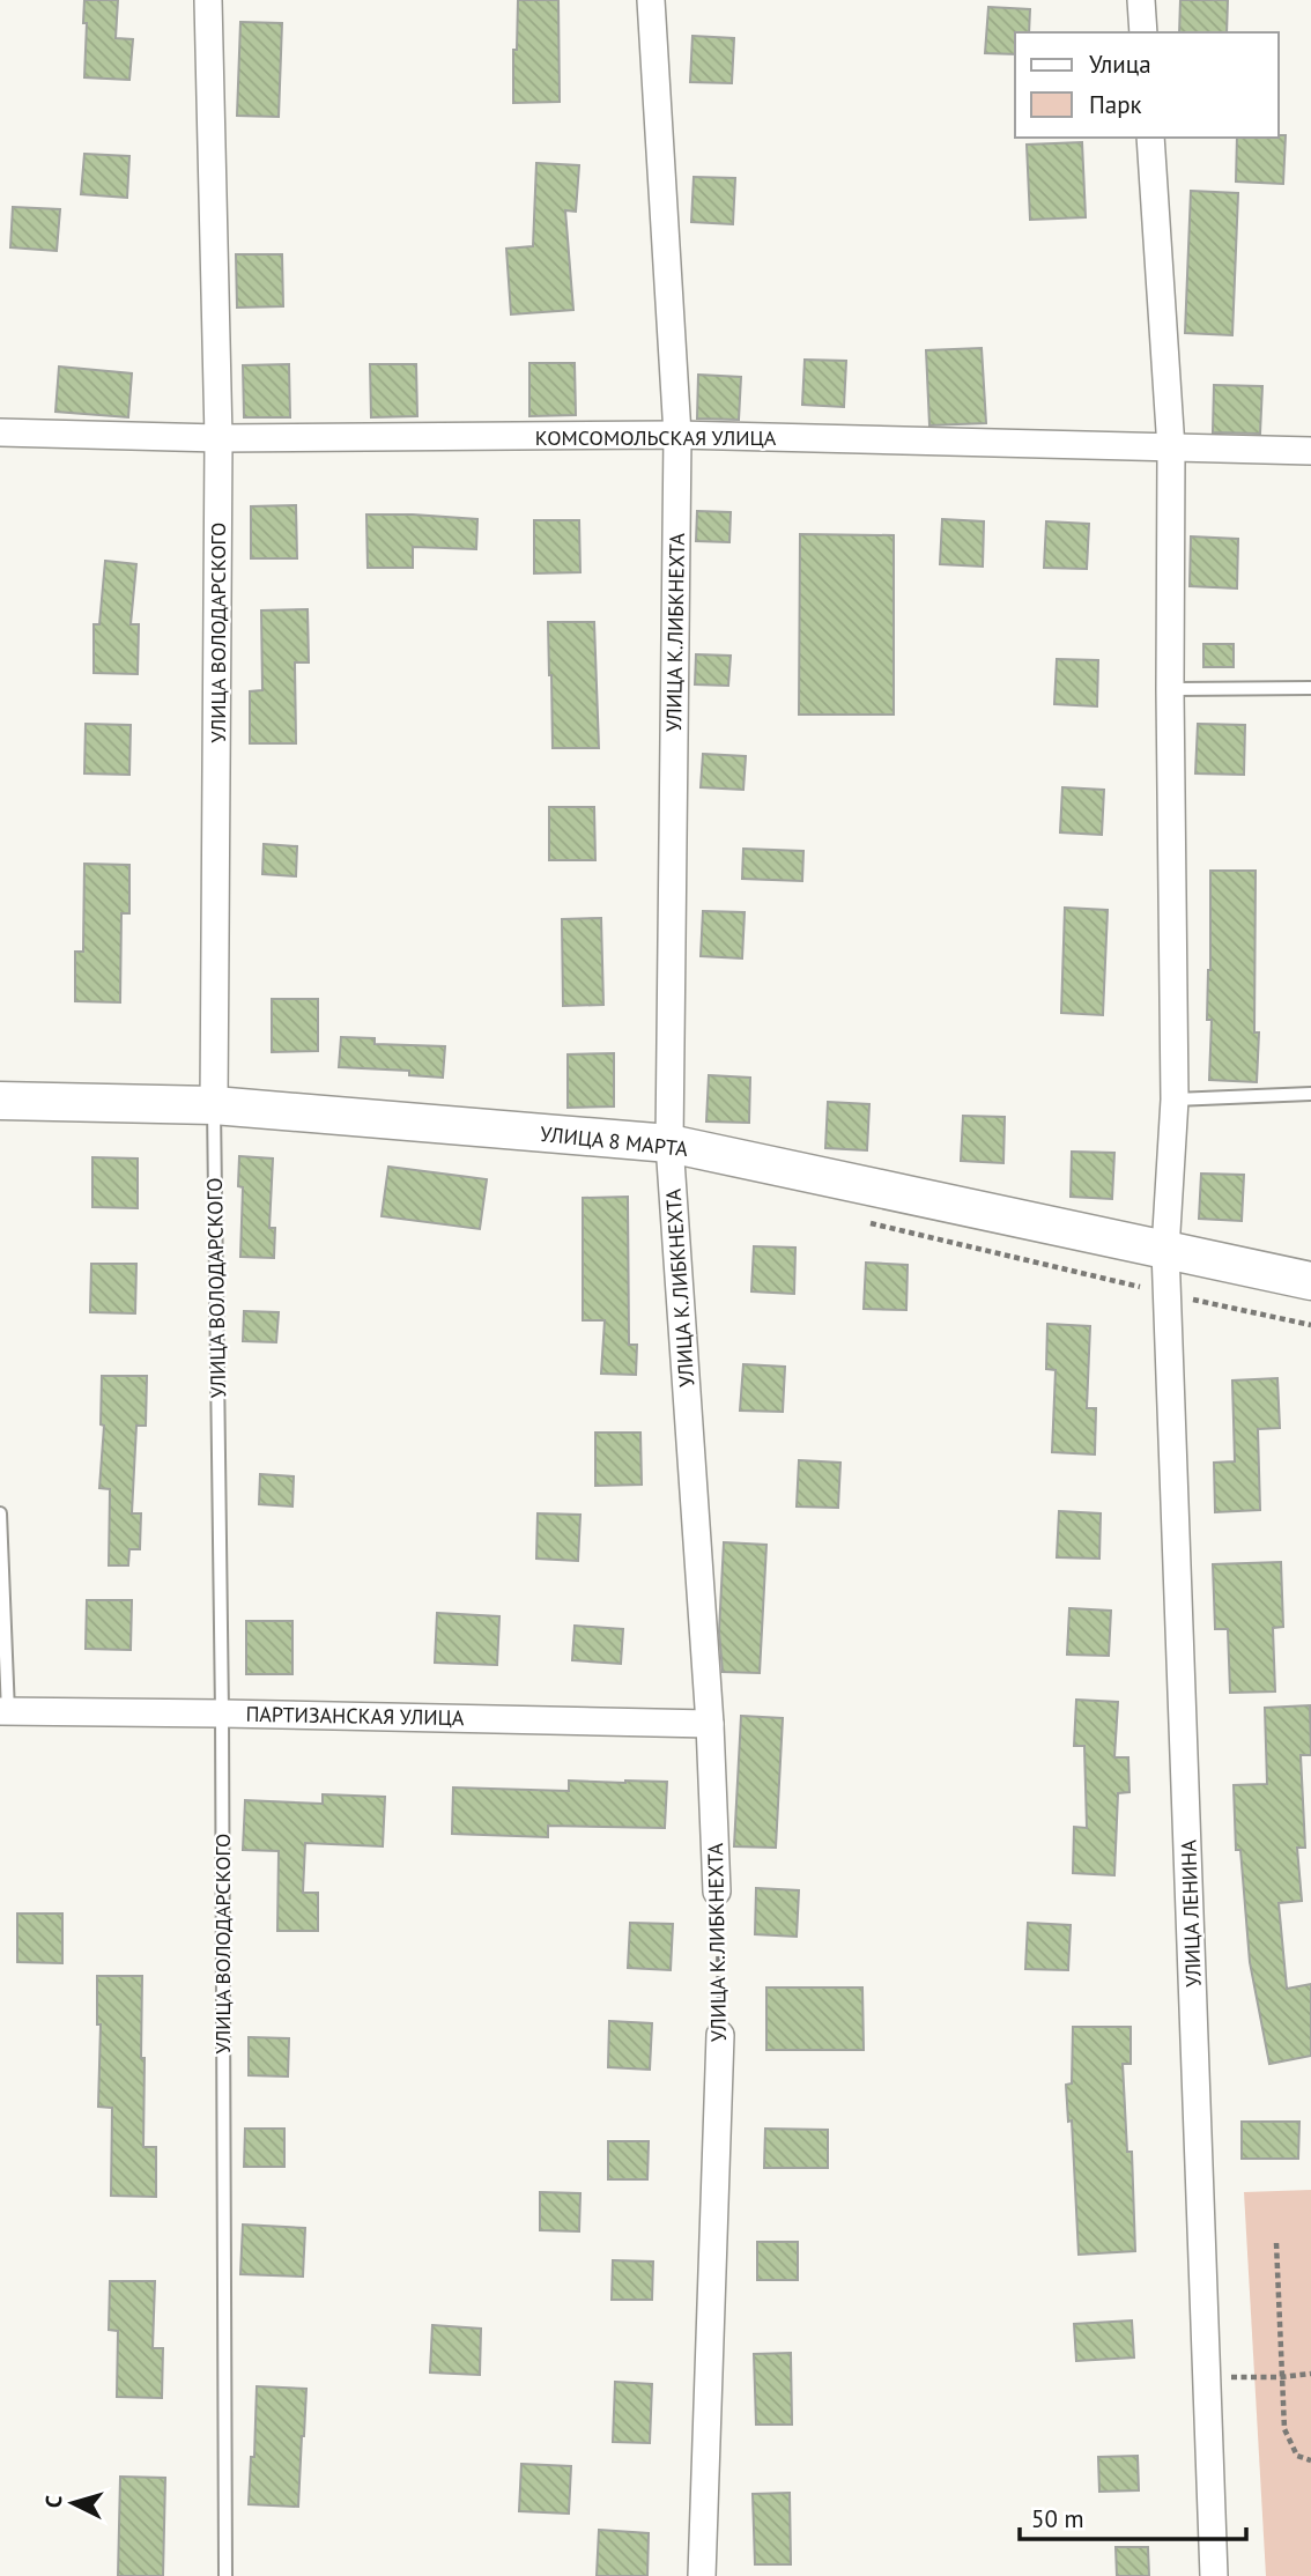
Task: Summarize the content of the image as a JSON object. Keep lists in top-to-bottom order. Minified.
{"streets":{"main road":["УЛИЦА 8 МАРТА"],"street":["КОМСОМОЛЬСКАЯ УЛИЦА","УЛИЦА ВОЛОДАРСКОГО","УЛИЦА К.ЛИБКНЕХТА","ПАРТИЗАНСКАЯ УЛИЦА","УЛИЦА ЛЕНИНА"]},"crossings":[["КОМСОМОЛЬСКАЯ УЛИЦА","УЛИЦА ВОЛОДАРСКОГО"],["КОМСОМОЛЬСКАЯ УЛИЦА","УЛИЦА К.ЛИБКНЕХТА"],["КОМСОМОЛЬСКАЯ УЛИЦА","УЛИЦА ЛЕНИНА"],["УЛИЦА ВОЛОДАРСКОГО","УЛИЦА 8 МАРТА"],["УЛИЦА ВОЛОДАРСКОГО","ПАРТИЗАНСКАЯ УЛИЦА"],["УЛИЦА К.ЛИБКНЕХТА","УЛИЦА 8 МАРТА"],["УЛИЦА К.ЛИБКНЕХТА","ПАРТИЗАНСКАЯ УЛИЦА"],["УЛИЦА 8 МАРТА","УЛИЦА ЛЕНИНА"]],"legend":["Улица","Парк"],"scale_bar":"50 m","north":"left"}
